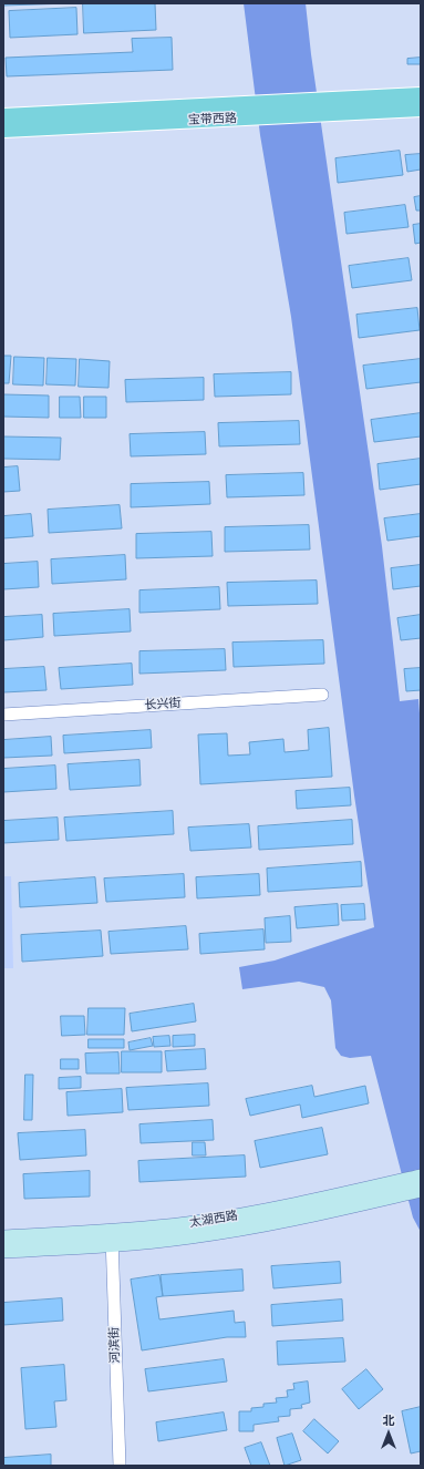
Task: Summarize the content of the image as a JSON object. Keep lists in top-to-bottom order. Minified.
{"streets":{"main road":["宝带西路","太湖西路"],"street":["长兴街","河滨街"]},"crossings":[["太湖西路","河滨街"]],"north":"top"}
